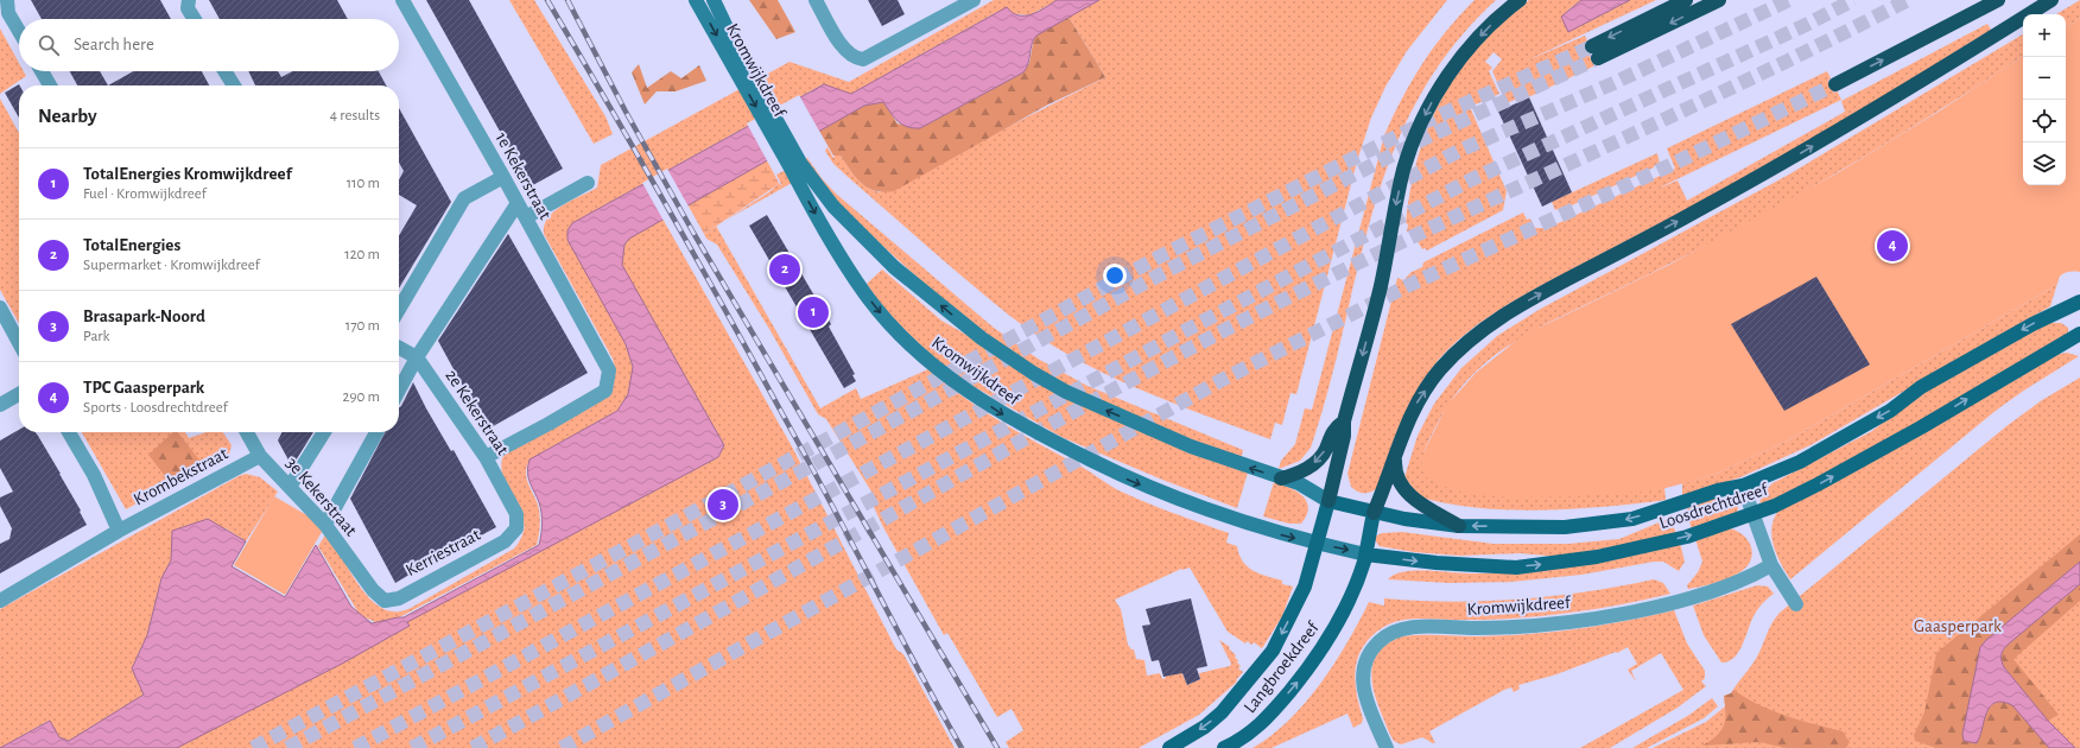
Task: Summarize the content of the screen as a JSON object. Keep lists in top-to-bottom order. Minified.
{"streets":{"main road":["Kromwijkdreef","Loosdrechtdreef","Langbroekdreef"],"street":["1e Kekerstraat","2e Kekerstraat","Krombekstraat","3e Kekerstraat","Kerriestraat"]},"crossings":[["Kromwijkdreef","Loosdrechtdreef"],["Kromwijkdreef","Langbroekdreef"],["1e Kekerstraat","2e Kekerstraat"],["2e Kekerstraat","Kerriestraat"],["Krombekstraat","3e Kekerstraat"],["3e Kekerstraat","Kerriestraat"],["Loosdrechtdreef","Langbroekdreef"]],"parks":["Gaasperpark"],"page":{"map_buttons":["+","−"],"search":"Search here","heading":["Nearby","4 results"],"list":[{"mark":"1","name":"TotalEnergies Kromwijkdreef","note":"Fuel · Kromwijkdreef","value":"110 m"},{"mark":"2","name":"TotalEnergies","note":"Supermarket · Kromwijkdreef","value":"120 m"},{"mark":"3","name":"Brasapark-Noord","note":"Park","value":"170 m"},{"mark":"4","name":"TPC Gaasperpark","note":"Sports · Loosdrechtdreef","value":"290 m"}],"pins":["4","2","1","3"]}}
